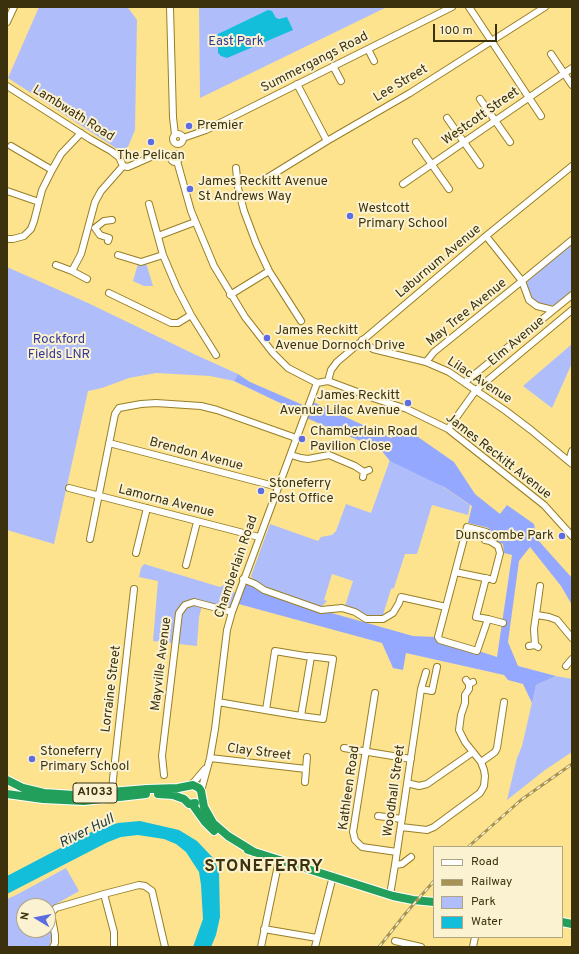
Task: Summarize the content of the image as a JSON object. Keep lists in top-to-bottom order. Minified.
{"streets":{"highway":["A1033"],"street":["Summergangs Road","Lee Street","Lambwath Road","Westcott Street","Laburnum Avenue","May Tree Avenue","Elm Avenue","Lilac Avenue","Brendon Avenue","James Reckitt Avenue","Lamorna Avenue","Chamberlain Road","Mayville Avenue","Lorraine Street","Clay Street","Kathleen Road","Woodhall Street"]},"crossings":[["Laburnum Avenue","Lilac Avenue"],["Laburnum Avenue","James Reckitt Avenue"],["May Tree Avenue","Lilac Avenue"],["Elm Avenue","Lilac Avenue"],["Elm Avenue","James Reckitt Avenue"],["Brendon Avenue","Chamberlain Road"],["Lamorna Avenue","Chamberlain Road"],["Chamberlain Road","Mayville Avenue"],["Chamberlain Road","Clay Street"],["Chamberlain Road","A1033"],["Lorraine Street","A1033"],["Kathleen Road","Woodhall Street"]],"districts":["STONEFERRY"],"water":["River Hull"],"parks":["East Park","Rockford Fields LNR"],"places":["Premier","The Pelican","James Reckitt Avenue St Andrews Way","Westcott Primary School","James Reckitt Avenue Dornoch Drive","James Reckitt Avenue Lilac Avenue","Chamberlain Road Pavilion Close","Stoneferry Post Office","Dunscombe Park","Stoneferry Primary School"],"legend":["Road","Railway","Park","Water"],"scale_bar":"100 m","north":"left"}
